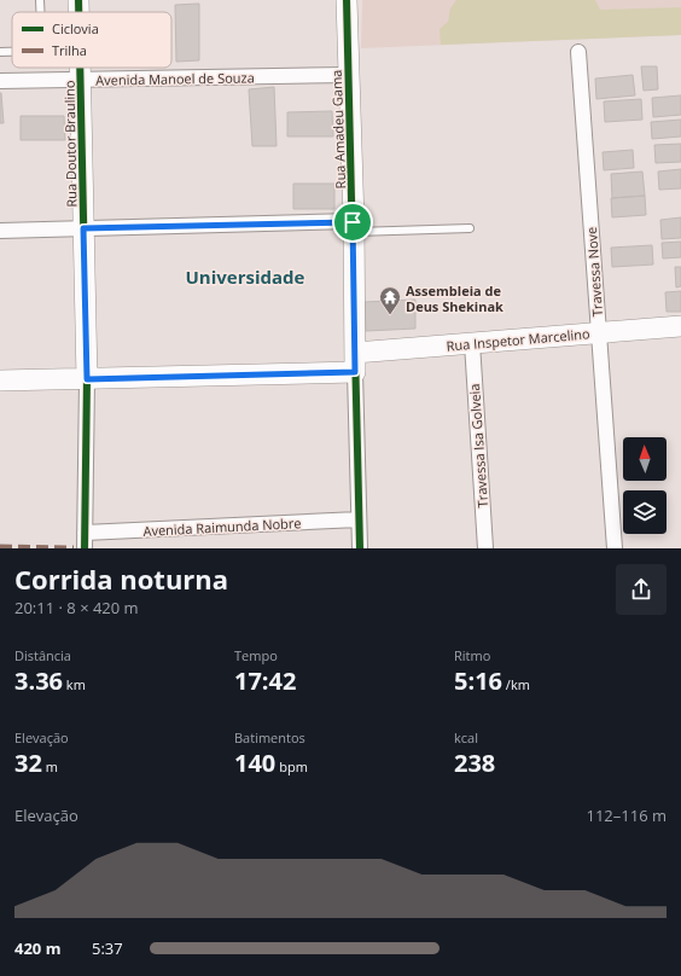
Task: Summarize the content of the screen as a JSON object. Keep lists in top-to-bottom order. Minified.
{"streets":{"street":["Avenida Manoel de Souza","Rua Amadeu Gama","Rua Doutor Braulino","Travessa Nove","Rua Inspetor Marcelino","Travessa Isa Golveia","Avenida Raimunda Nobre"]},"crossings":[["Avenida Manoel de Souza","Rua Amadeu Gama"],["Avenida Manoel de Souza","Rua Doutor Braulino"],["Rua Amadeu Gama","Rua Inspetor Marcelino"],["Rua Amadeu Gama","Avenida Raimunda Nobre"],["Rua Doutor Braulino","Rua Inspetor Marcelino"],["Rua Doutor Braulino","Avenida Raimunda Nobre"],["Travessa Nove","Rua Inspetor Marcelino"],["Rua Inspetor Marcelino","Travessa Isa Golveia"]],"districts":["Universidade"],"places":{"temple":["Assembleia de Deus Shekinak"]},"legend":["Ciclovia","Trilha"],"north":"top","page":{"heading":["Corrida noturna","20:11 · 8 × 420 m"],"stats":[["Distância","3.36 km"],["Tempo","17:42"],["Ritmo","5:16 /km"],["Elevação","32 m"],["Batimentos","140 bpm"],["kcal","238"]],"chart":["Elevação","112–116 m"],"list":[{"name":"420 m","note":"5:37"}]}}
